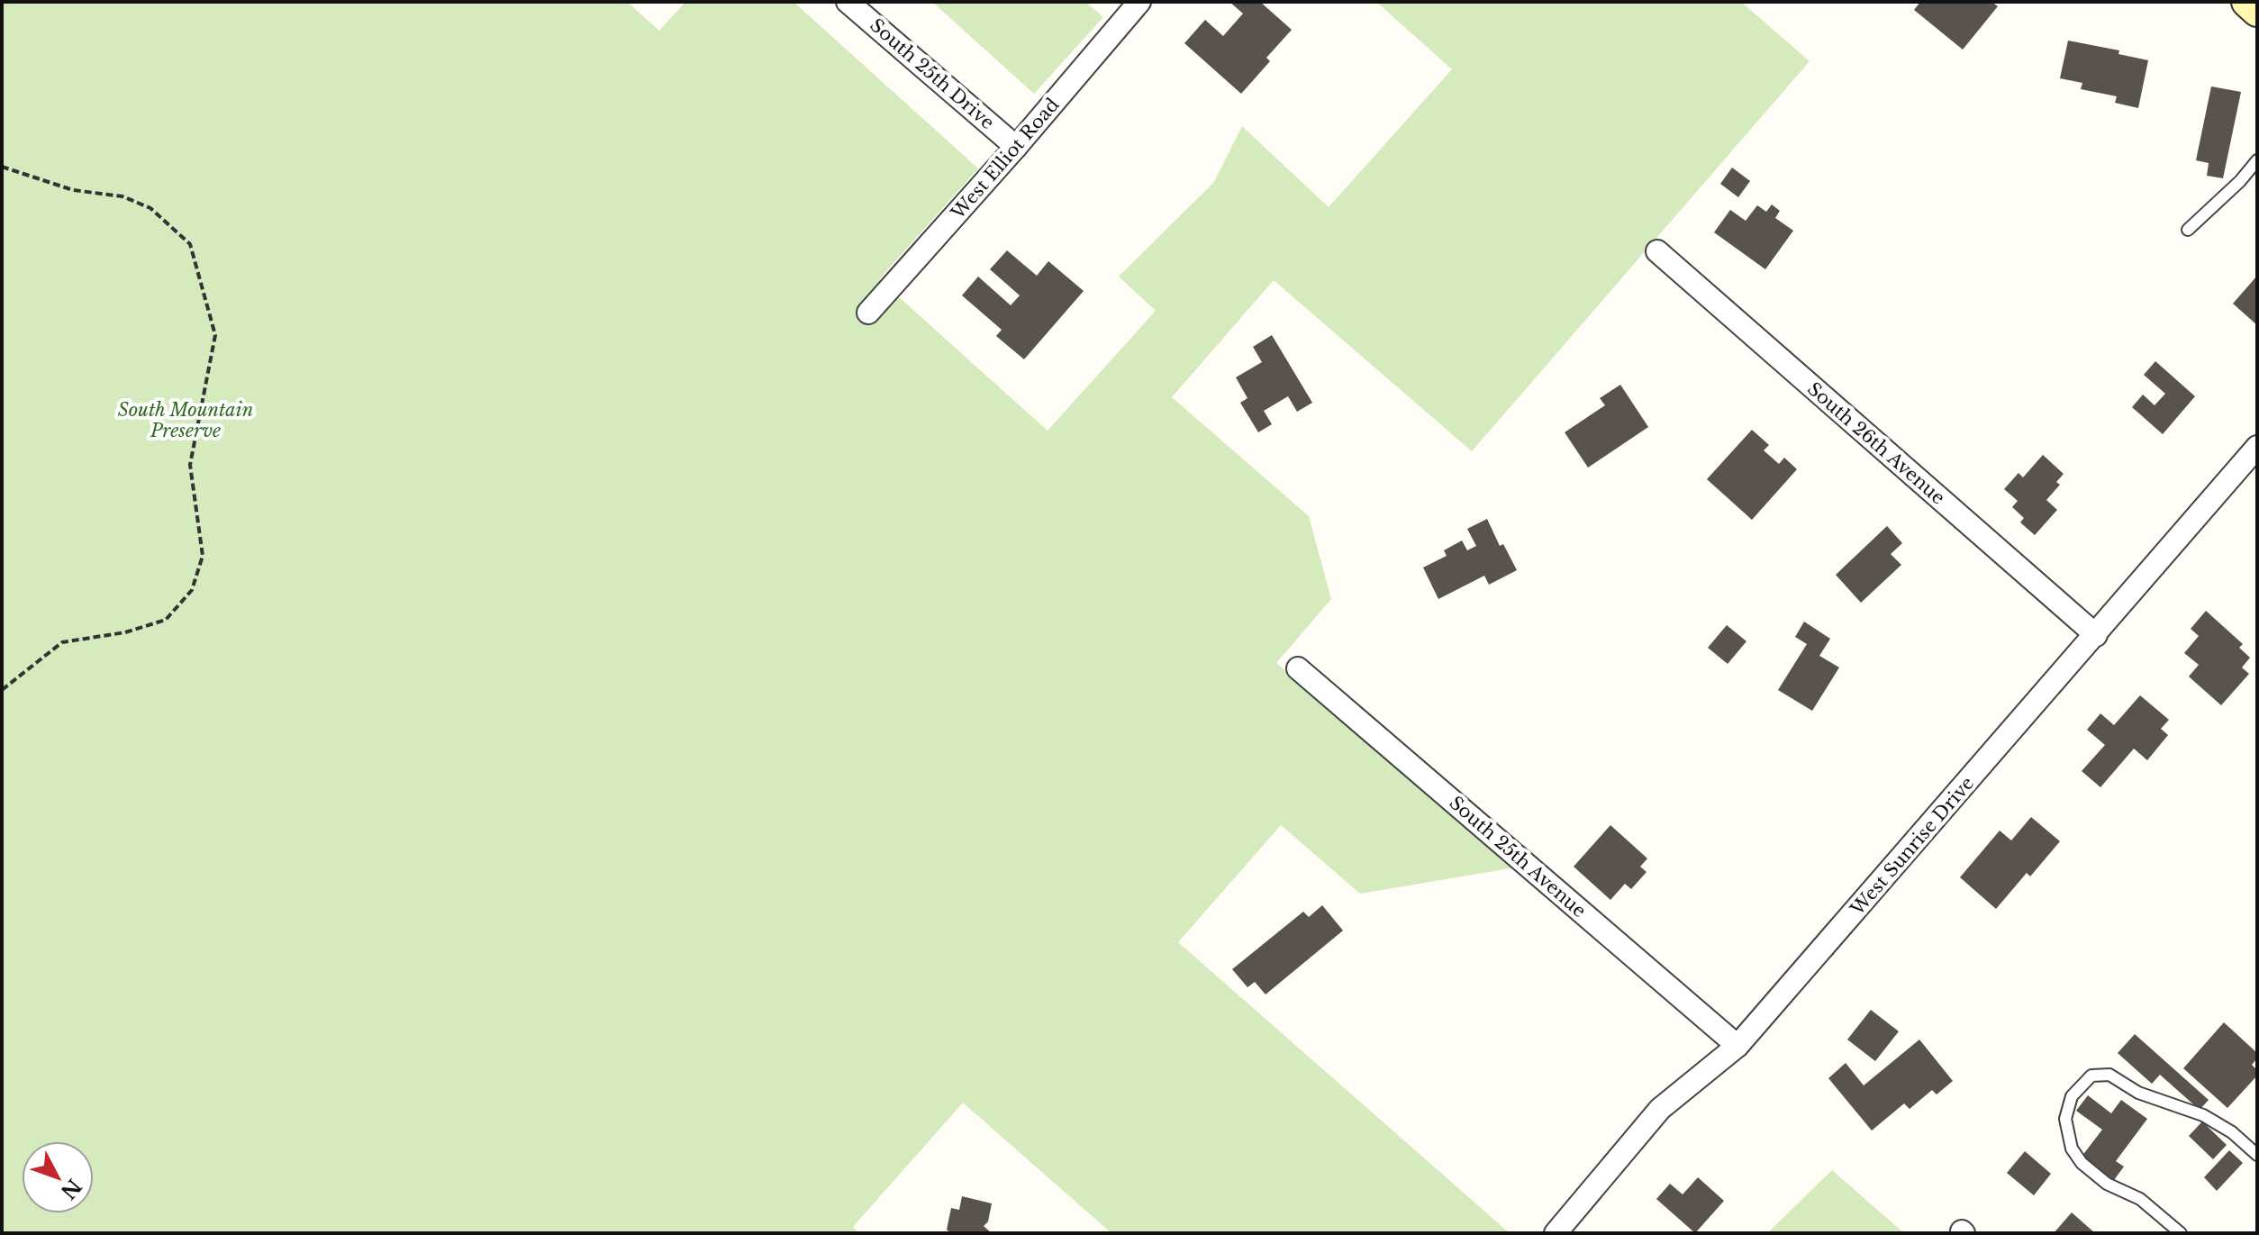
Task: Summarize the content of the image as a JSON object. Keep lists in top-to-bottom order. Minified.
{"streets":{"street":["South 25th Drive","West Elliot Road","South 26th Avenue","West Sunrise Drive","South 25th Avenue"]},"crossings":[["South 25th Drive","West Elliot Road"],["South 26th Avenue","West Sunrise Drive"],["West Sunrise Drive","South 25th Avenue"]],"parks":["South Mountain Preserve"],"north":"bottom right"}
